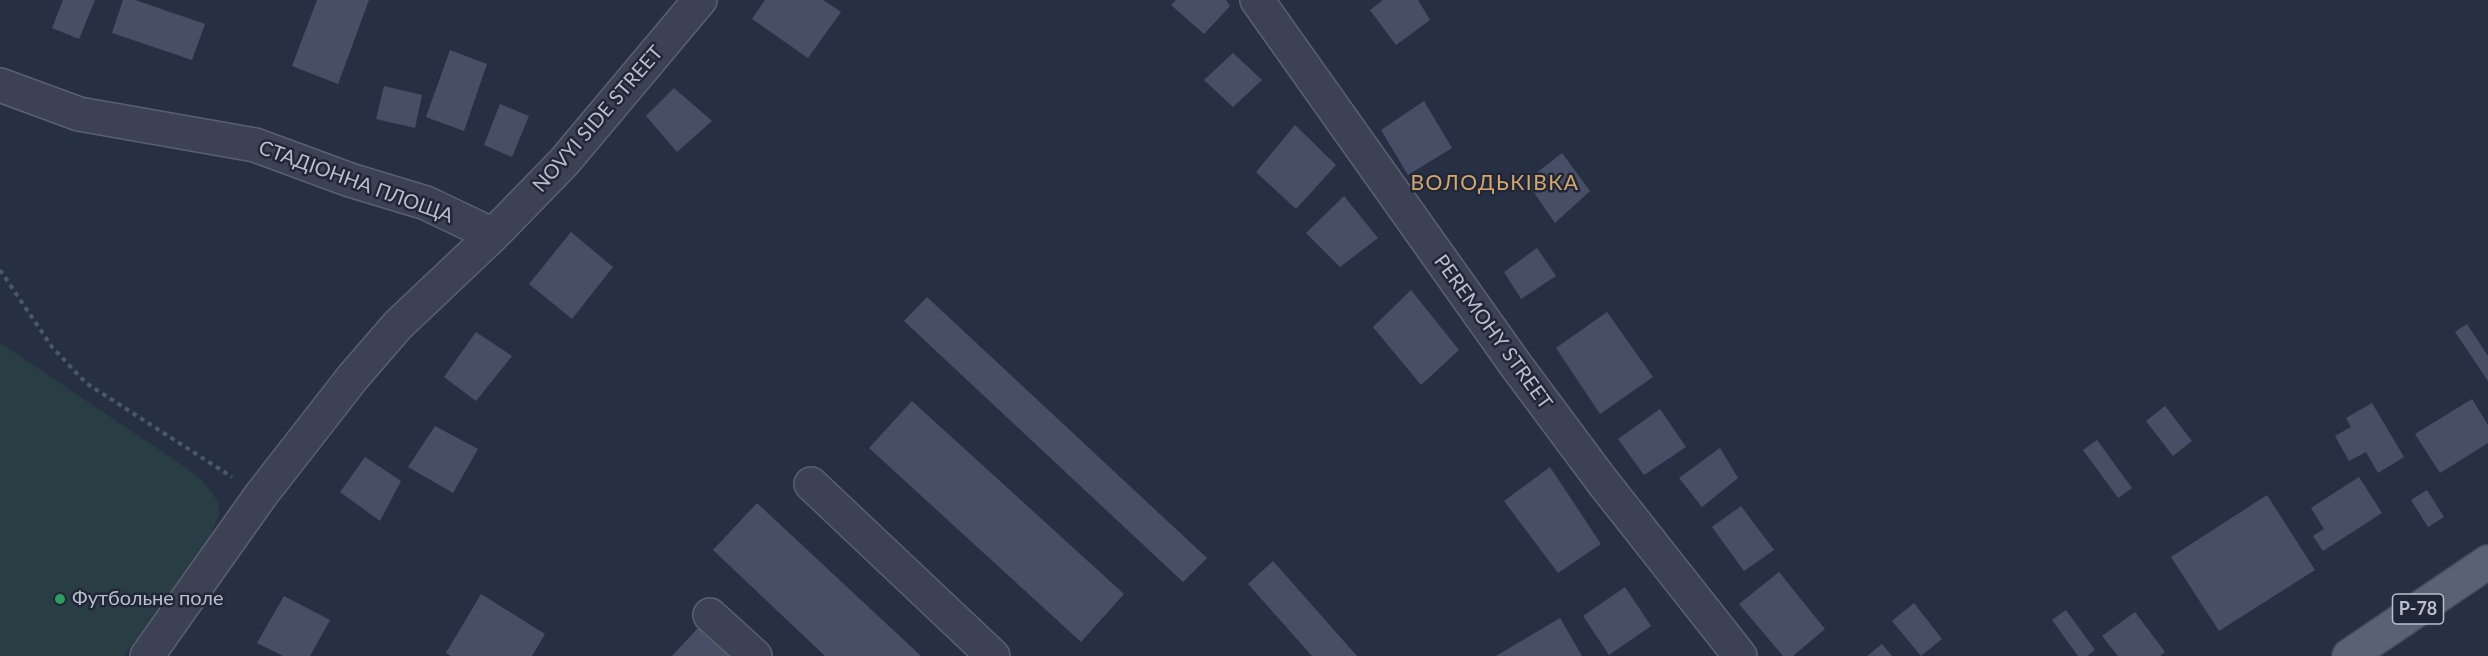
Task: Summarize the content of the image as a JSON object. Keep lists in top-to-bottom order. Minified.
{"streets":{"main road":["Р-78"],"street":["NOVYI SIDE STREET","СТАДІОННА ПЛОЩА","PEREMOHY STREET"]},"crossings":[["NOVYI SIDE STREET","СТАДІОННА ПЛОЩА"]],"districts":["ВОЛОДЬКІВКА"],"places":["Футбольне поле"]}
